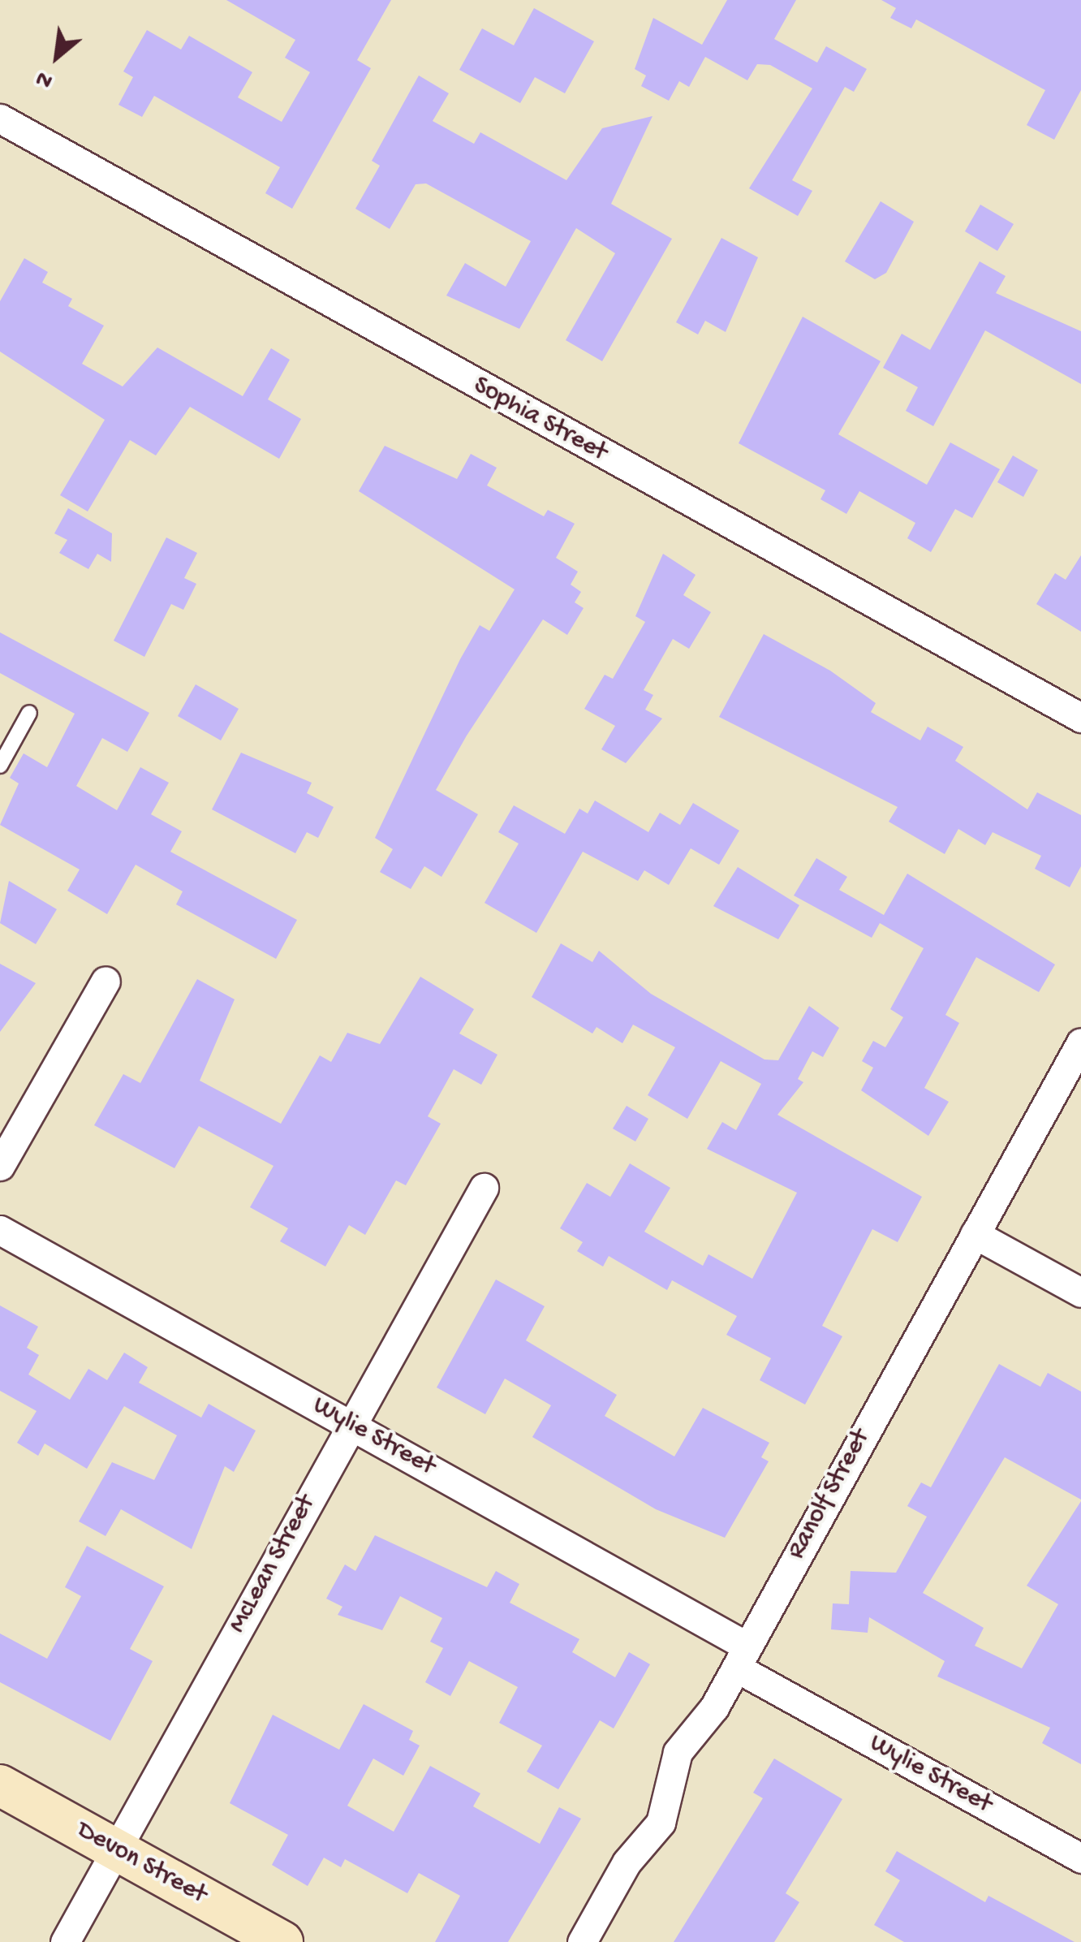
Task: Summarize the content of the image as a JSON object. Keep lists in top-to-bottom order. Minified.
{"streets":{"main road":["Devon Street"],"street":["Sophia Street","Wylie Street","Ranolf Street","McLean Street"]},"crossings":[["Wylie Street","Ranolf Street"],["Wylie Street","McLean Street"],["McLean Street","Devon Street"]],"north":"bottom left"}
